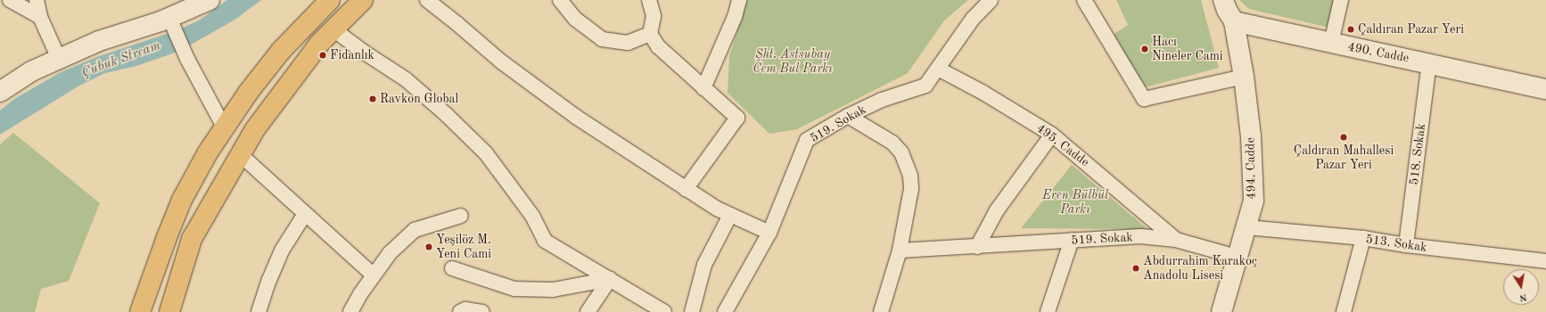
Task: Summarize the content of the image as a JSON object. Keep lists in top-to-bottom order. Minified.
{"streets":{"street":["490. Cadde","519. Sokak","495. Cadde","518. Sokak","494. Cadde","513. Sokak"]},"crossings":[["490. Cadde","518. Sokak"],["490. Cadde","494. Cadde"],["519. Sokak","495. Cadde"],["519. Sokak","494. Cadde"],["518. Sokak","513. Sokak"],["494. Cadde","513. Sokak"]],"water":["Çubuk Stream"],"parks":["Şht. Astsubay Cem Bul Parkı","Eren Bülbül Parkı"],"places":["Çaldıran Pazar Yeri","Hacı Nineler Cami","Fidanlık","Ravkon Global","Çaldıran Mahallesi Pazar Yeri","Yeşilöz M. Yeni Cami","Abdurrahim Karakoç Anadolu Lisesi"],"north":"bottom"}
